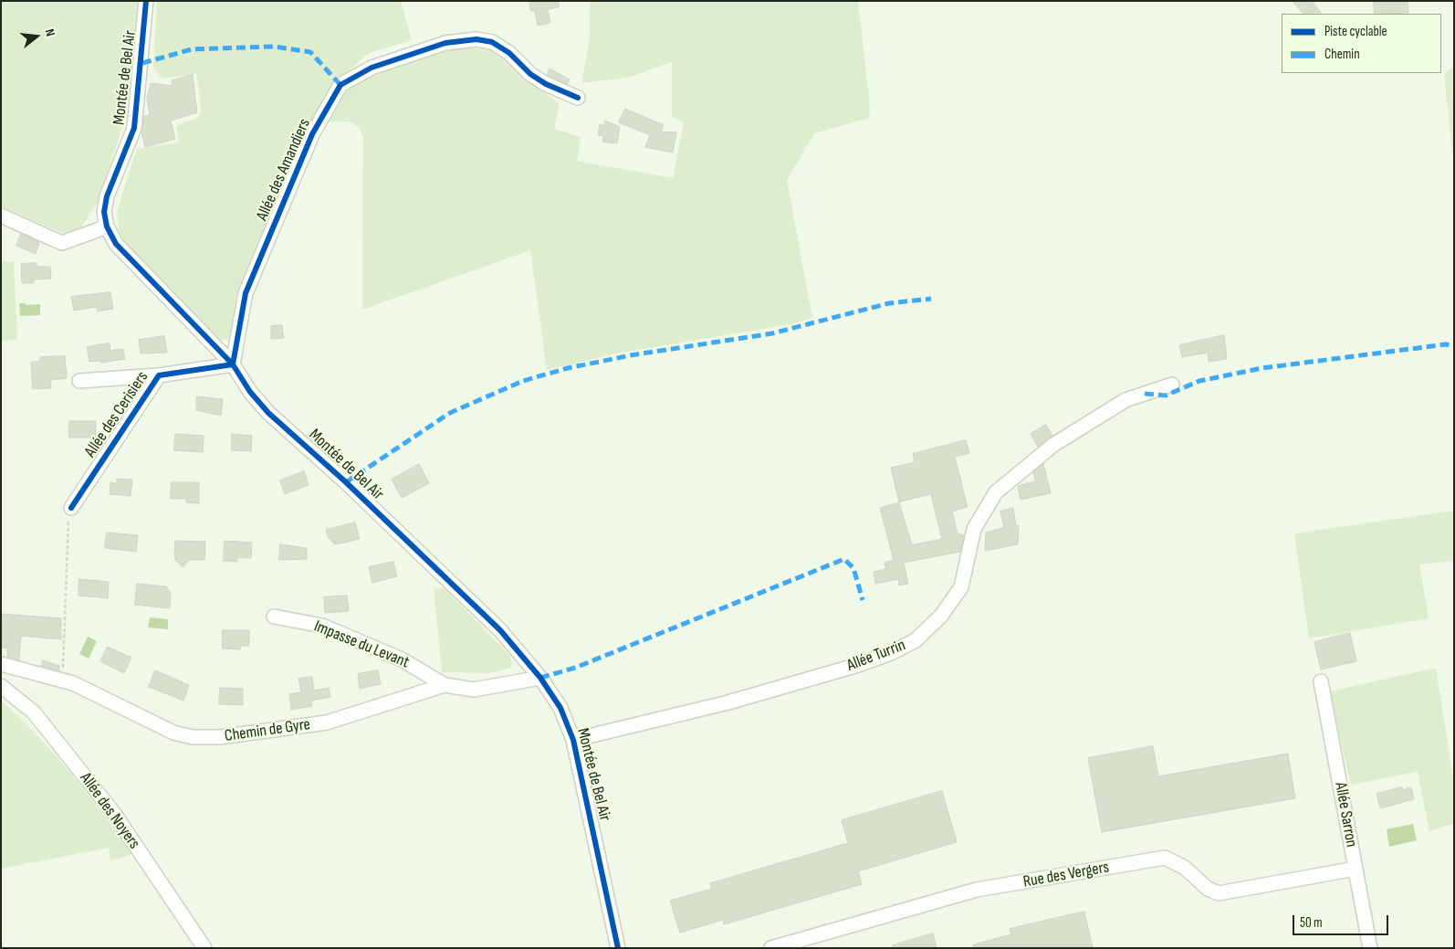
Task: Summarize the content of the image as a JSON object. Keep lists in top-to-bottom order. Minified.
{"streets":{"street":["Montée de Bel Air","Allée des Amandiers","Allée des Cerisiers","Impasse du Levant","Allée Turrin","Chemin de Gyre","Allée des Noyers","Allée Sarron","Rue des Vergers"]},"crossings":[["Montée de Bel Air","Allée des Amandiers"],["Montée de Bel Air","Allée des Cerisiers"],["Montée de Bel Air","Allée Turrin"],["Montée de Bel Air","Chemin de Gyre"],["Allée des Amandiers","Allée des Cerisiers"],["Impasse du Levant","Chemin de Gyre"],["Allée Sarron","Rue des Vergers"]],"legend":["Piste cyclable","Chemin"],"scale_bar":"50 m","north":"right"}
